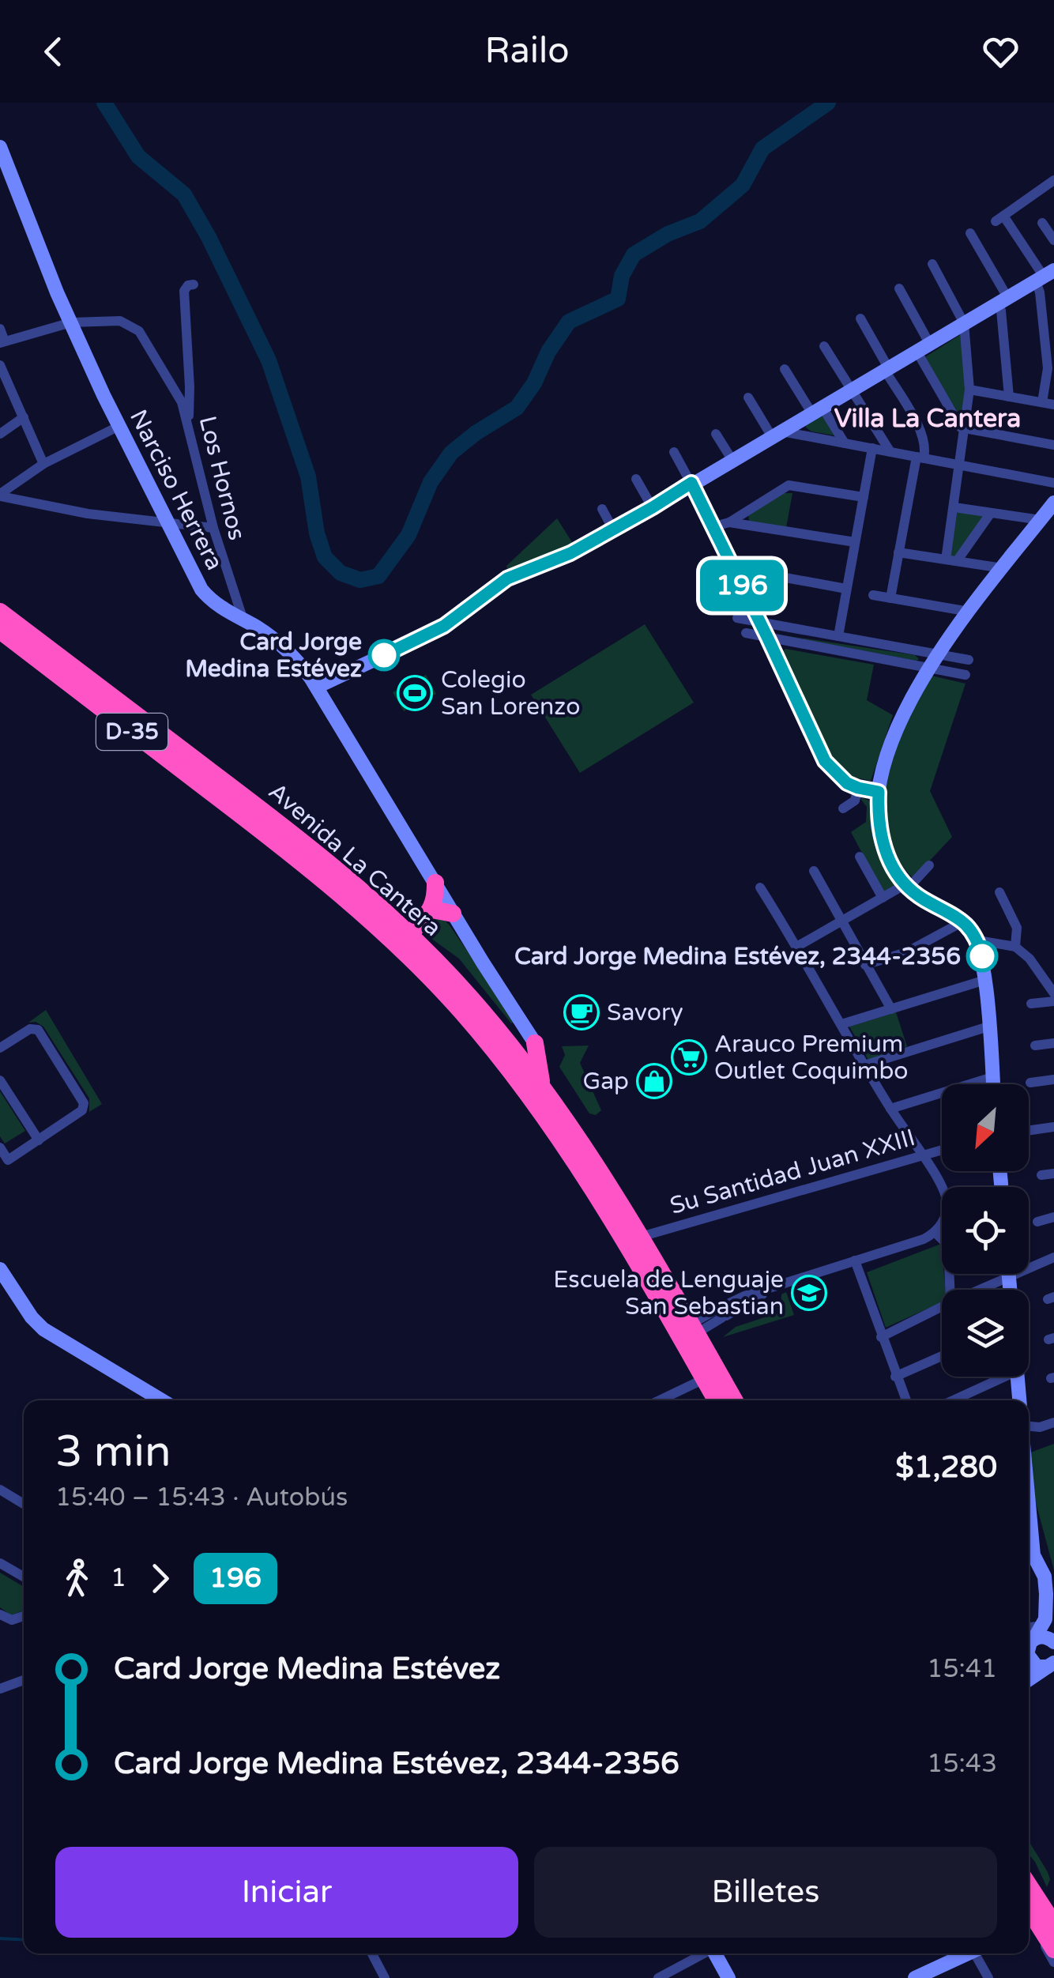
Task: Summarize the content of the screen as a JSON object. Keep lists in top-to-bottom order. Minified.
{"streets":{"highway":["D-35","Avenida La Cantera"],"street":["Los Hornos","Narciso Herrera","Su Santidad Juan XXIII"]},"crossings":[["Los Hornos","Narciso Herrera"],["Avenida La Cantera","Su Santidad Juan XXIII"]],"districts":["Villa La Cantera"],"places":{"other":["Card Jorge Medina Estévez","Card Jorge Medina Estévez, 2344-2356"],"sports":["Colegio San Lorenzo"],"cafe":["Savory"],"supermarket":["Arauco Premium Outlet Coquimbo"],"shop":["Gap"],"school or university":["Escuela de Lenguaje San Sebastian"]},"lines":["bus line 196"],"north":"bottom left","page":{"header":"Railo","on_map":"196","heading":["3 min","15:40 – 15:43 · Autobús","$1,280"],"legs":["1","196"],"list":[{"name":"Card Jorge Medina Estévez","value":"15:41"},{"name":"Card Jorge Medina Estévez, 2344-2356","value":"15:43"}],"buttons":["Iniciar","Billetes"]}}
